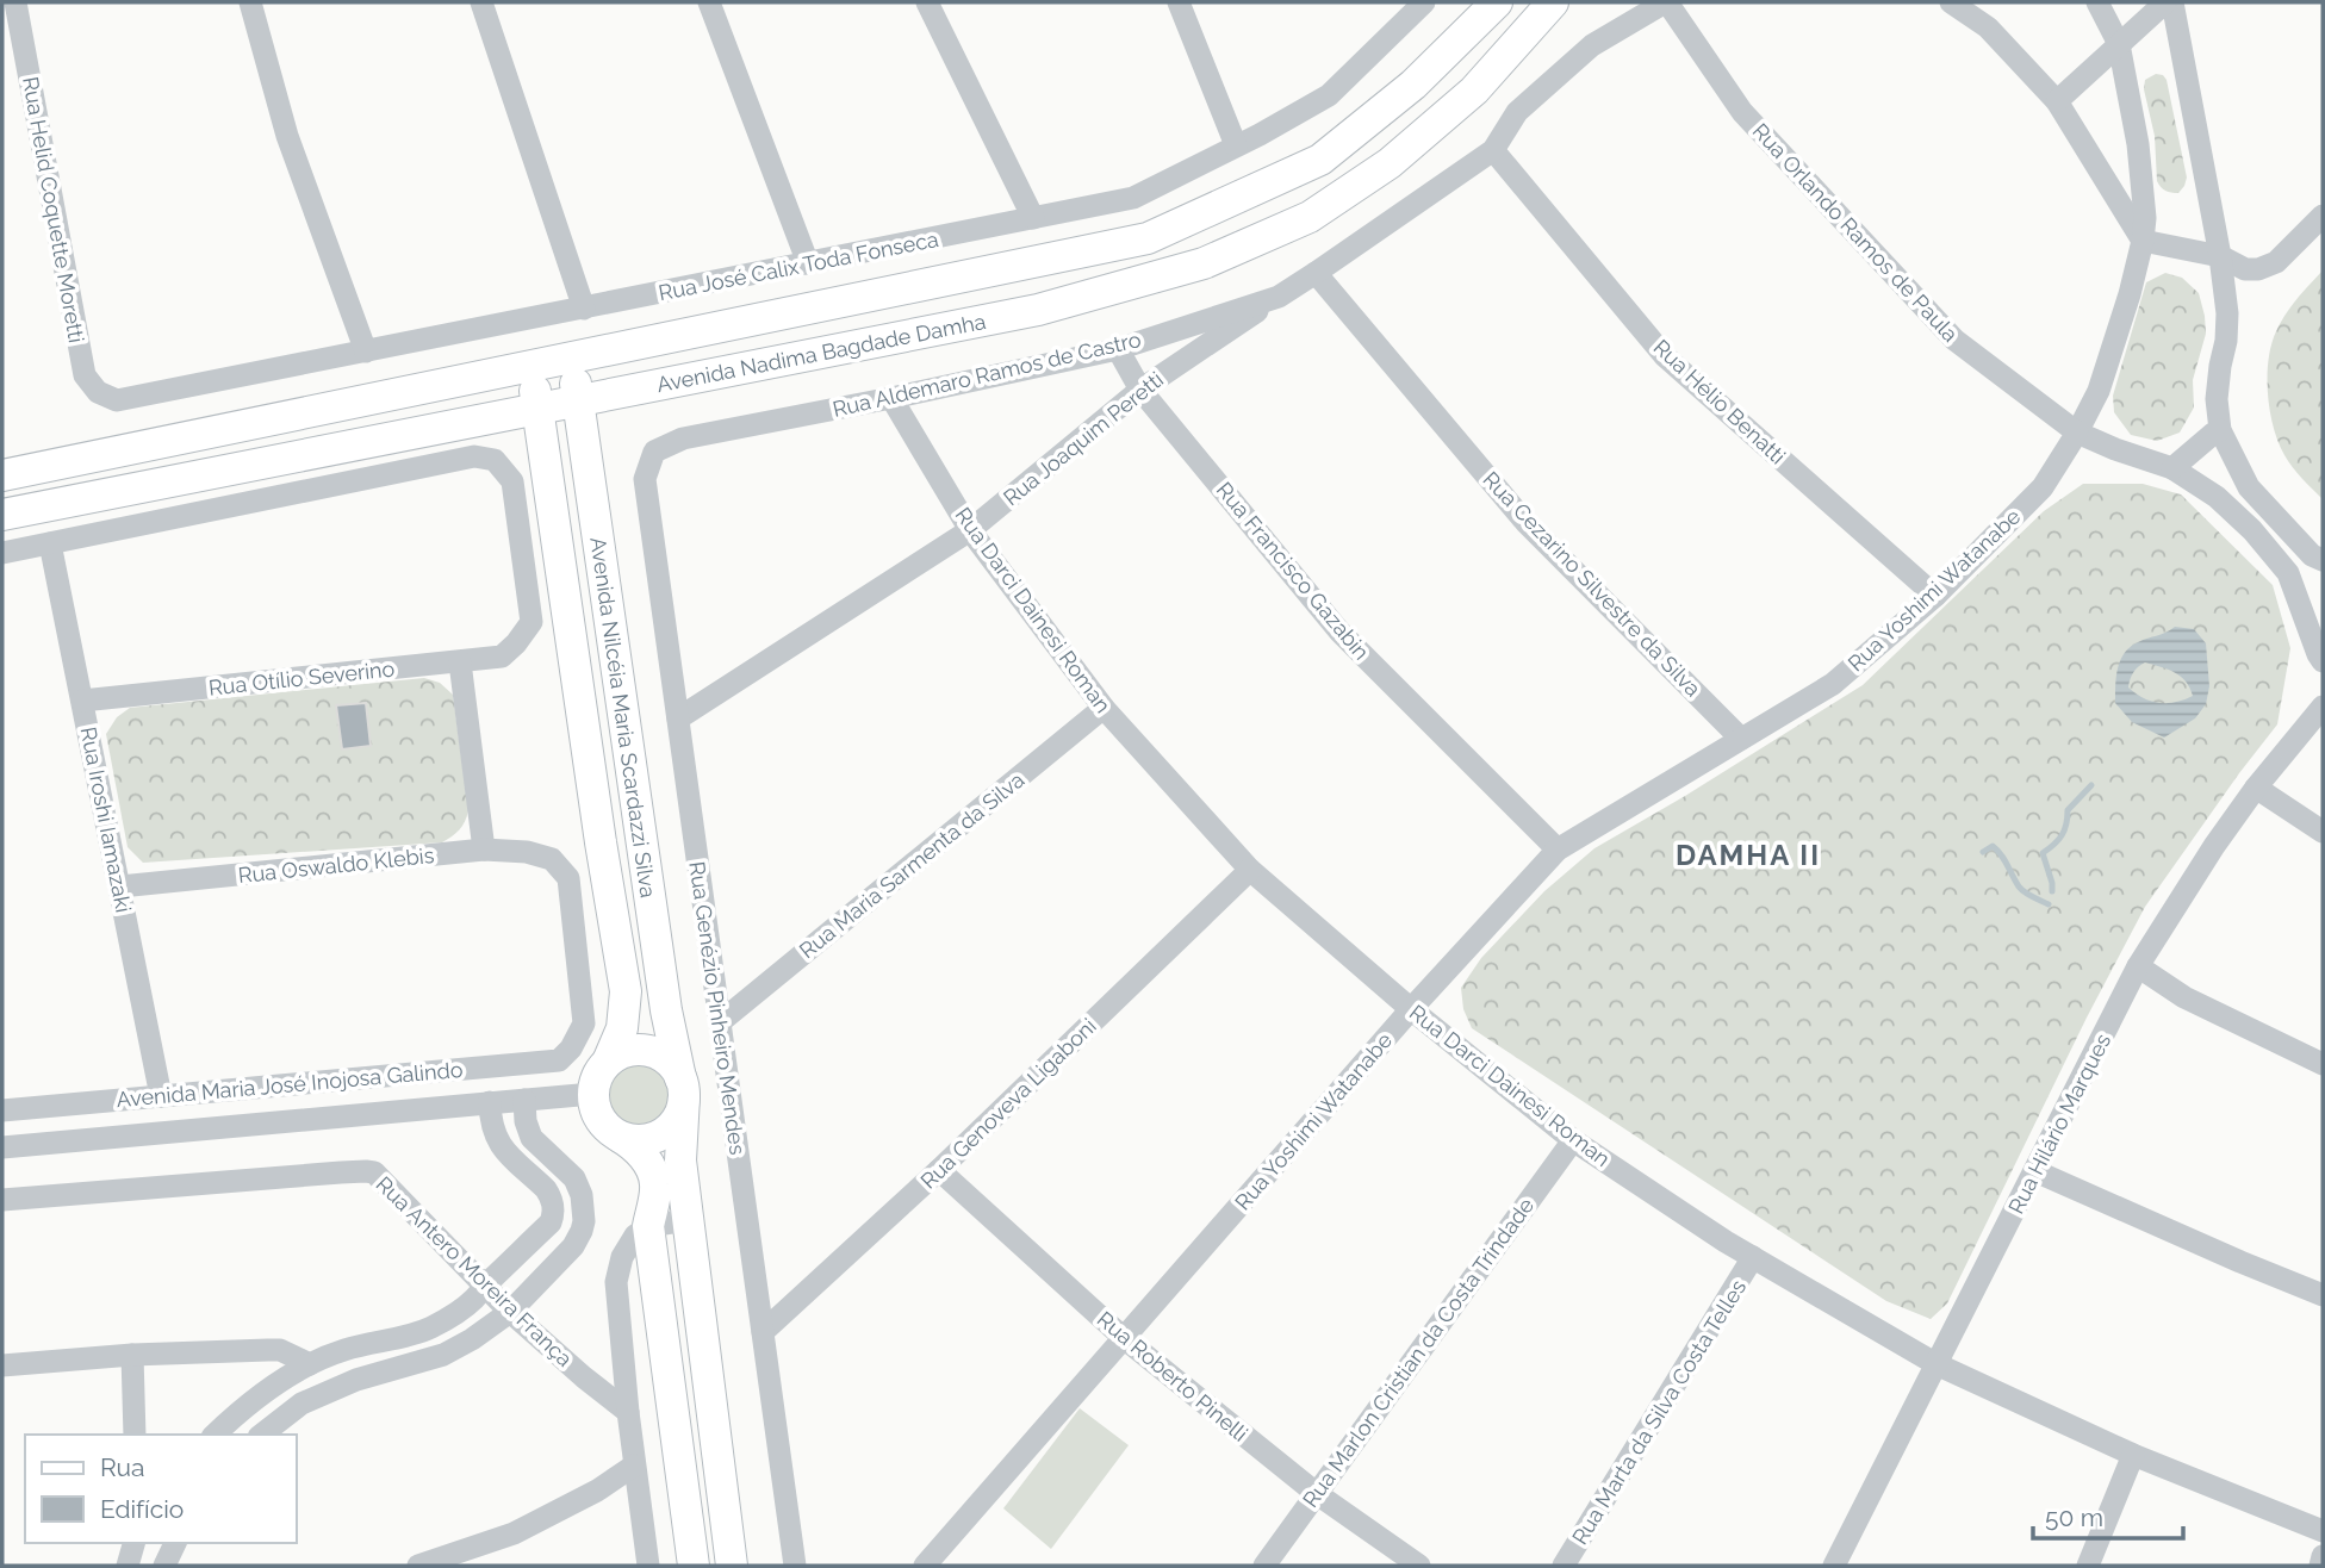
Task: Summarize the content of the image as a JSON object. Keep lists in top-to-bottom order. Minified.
{"streets":{"street":["Rua Helid Coquette Moretti","Rua Orlando Ramos de Paula","Rua José Calix Toda Fonseca","Avenida Nadima Bagdade Damha","Rua Aldemaro Ramos de Castro","Rua Hélio Benatti","Rua Joaquim Peretti","Rua Francisco Gazabin","Rua Cezarino Silvestre da Silva","Rua Yoshimi Watanabe","Rua Darci Dainesi Roman","Rua Otílio Severino","Avenida Nilcéia Maria Scardazzi Silva","Rua Iroshi Iamazaki","Rua Oswaldo Klebis","Rua Maria Sarmenta da Silva","Rua Genézio Pinheiro Mendes","Avenida Maria José Inojosa Galindo","Rua Genoveva Ligaboni","Rua Hilário Marques","Rua Antero Moreira França","Rua Marlon Cristian da Costa Trindade","Rua Roberto Pinelli","Rua Marta da Silva Costa Telles"]},"crossings":[["Rua Helid Coquette Moretti","Rua José Calix Toda Fonseca"],["Rua Orlando Ramos de Paula","Rua Aldemaro Ramos de Castro"],["Rua Orlando Ramos de Paula","Rua Yoshimi Watanabe"],["Avenida Nadima Bagdade Damha","Avenida Nilcéia Maria Scardazzi Silva"],["Rua Aldemaro Ramos de Castro","Rua Hélio Benatti"],["Rua Aldemaro Ramos de Castro","Rua Joaquim Peretti"],["Rua Aldemaro Ramos de Castro","Rua Francisco Gazabin"],["Rua Aldemaro Ramos de Castro","Rua Cezarino Silvestre da Silva"],["Rua Aldemaro Ramos de Castro","Rua Darci Dainesi Roman"],["Rua Aldemaro Ramos de Castro","Rua Genézio Pinheiro Mendes"],["Rua Hélio Benatti","Rua Yoshimi Watanabe"],["Rua Joaquim Peretti","Rua Francisco Gazabin"],["Rua Joaquim Peretti","Rua Darci Dainesi Roman"],["Rua Joaquim Peretti","Rua Genézio Pinheiro Mendes"],["Rua Francisco Gazabin","Rua Yoshimi Watanabe"],["Rua Cezarino Silvestre da Silva","Rua Yoshimi Watanabe"],["Rua Yoshimi Watanabe","Rua Darci Dainesi Roman"],["Rua Yoshimi Watanabe","Rua Roberto Pinelli"],["Rua Darci Dainesi Roman","Rua Maria Sarmenta da Silva"],["Rua Darci Dainesi Roman","Rua Genoveva Ligaboni"],["Rua Darci Dainesi Roman","Rua Hilário Marques"],["Rua Darci Dainesi Roman","Rua Marlon Cristian da Costa Trindade"],["Rua Darci Dainesi Roman","Rua Marta da Silva Costa Telles"],["Rua Otílio Severino","Rua Iroshi Iamazaki"],["Rua Iroshi Iamazaki","Rua Oswaldo Klebis"],["Rua Iroshi Iamazaki","Avenida Maria José Inojosa Galindo"],["Rua Oswaldo Klebis","Avenida Maria José Inojosa Galindo"],["Rua Maria Sarmenta da Silva","Rua Genézio Pinheiro Mendes"],["Rua Genézio Pinheiro Mendes","Rua Genoveva Ligaboni"],["Rua Genoveva Ligaboni","Rua Roberto Pinelli"],["Rua Marlon Cristian da Costa Trindade","Rua Roberto Pinelli"]],"districts":["DAMHA II"],"legend":["Rua","Edifício"],"scale_bar":"50 m"}
